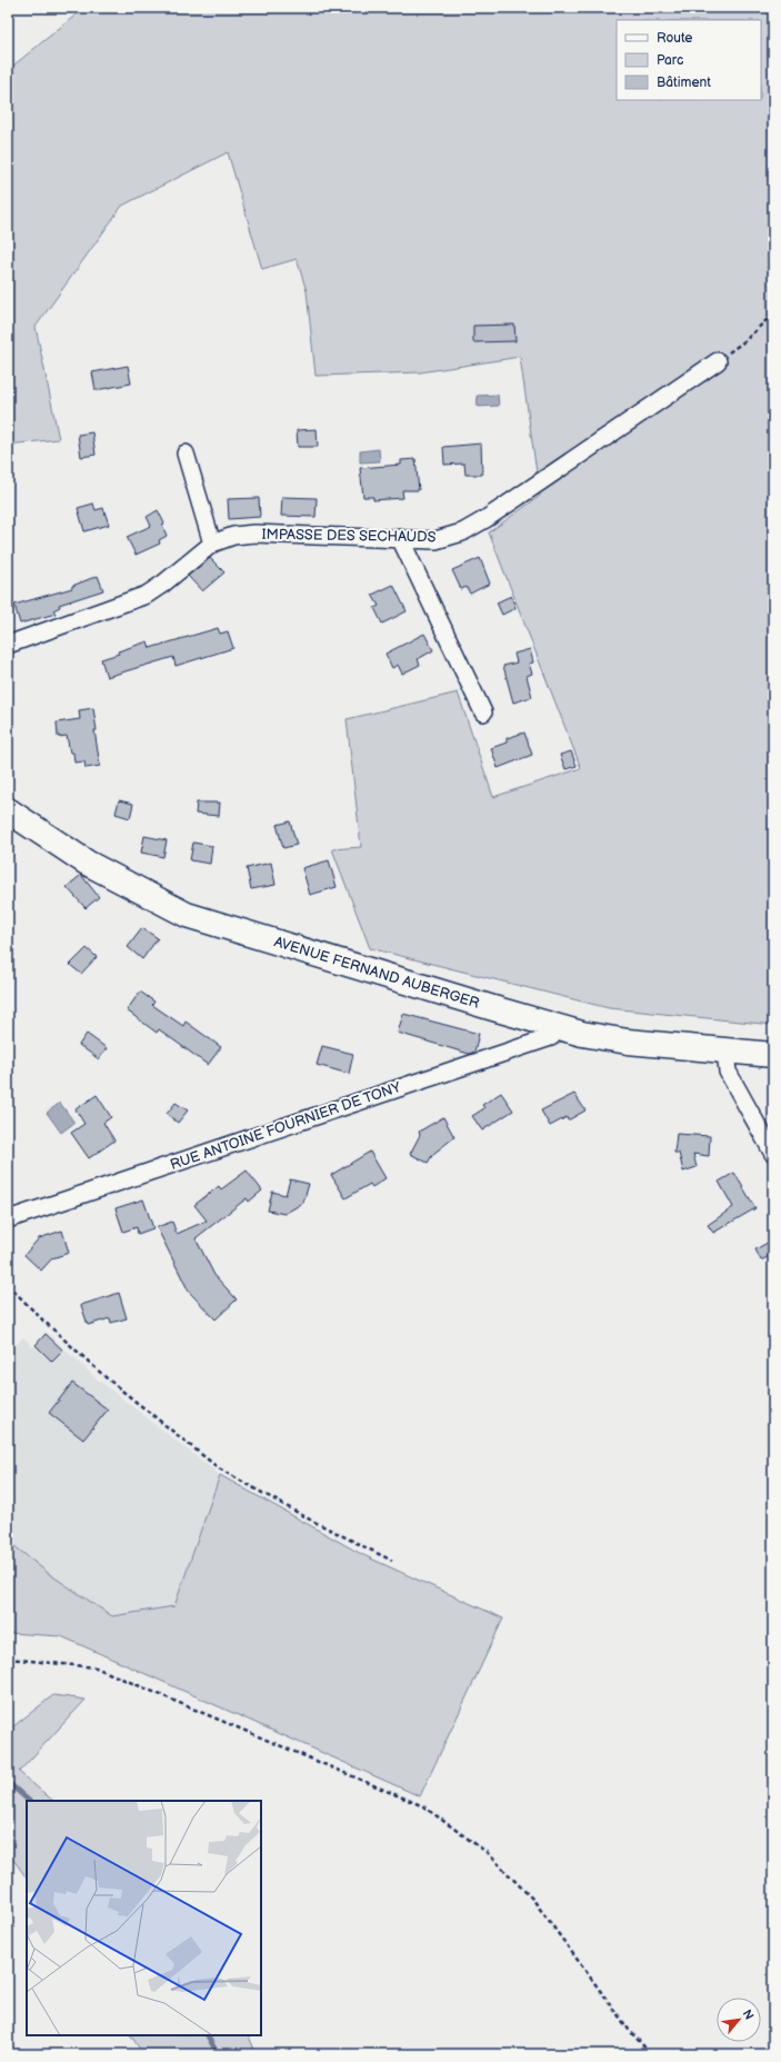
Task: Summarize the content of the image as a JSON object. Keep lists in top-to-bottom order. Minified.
{"streets":{"main road":["AVENUE FERNAND AUBERGER"],"street":["IMPASSE DES SECHAUDS","RUE ANTOINE FOURNIER DE TONY"]},"crossings":[["AVENUE FERNAND AUBERGER","RUE ANTOINE FOURNIER DE TONY"]],"legend":["Route","Parc","Bâtiment"],"north":"top right"}
